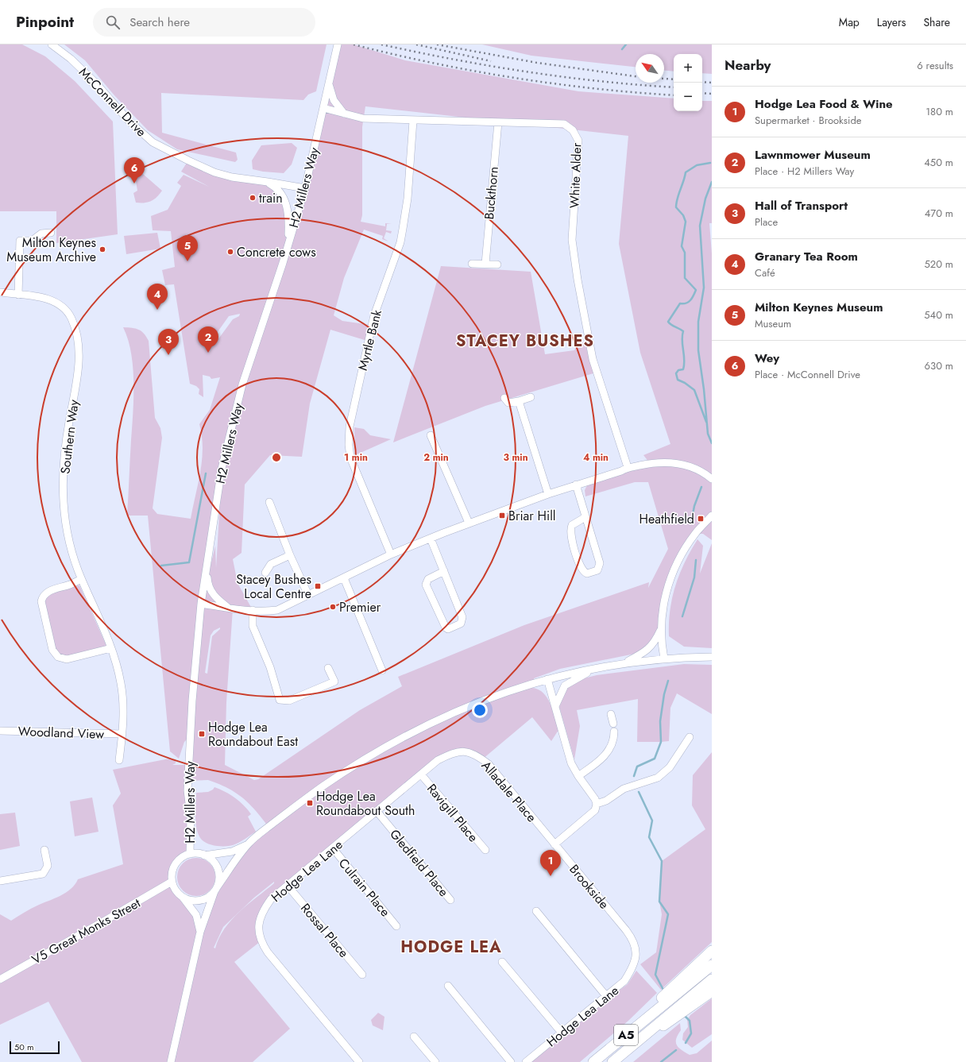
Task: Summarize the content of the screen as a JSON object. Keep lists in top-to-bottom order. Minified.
{"streets":{"highway":["A5"],"street":["McConnell Drive","White Alder","H2 Millers Way","Buckthorn","Myrtle Bank","Southern Way","Woodland View","Alladale Place","Ravigill Place","Gledfield Place","Hodge Lea Lane","Brookside","Culrain Place","Rossal Place","V5 Great Monks Street"]},"crossings":[["McConnell Drive","H2 Millers Way"],["White Alder","H2 Millers Way"],["White Alder","Buckthorn"],["White Alder","Myrtle Bank"],["H2 Millers Way","V5 Great Monks Street"],["Southern Way","Woodland View"],["Alladale Place","Hodge Lea Lane"],["Alladale Place","Brookside"],["Ravigill Place","Hodge Lea Lane"],["Gledfield Place","Hodge Lea Lane"],["Hodge Lea Lane","Brookside"],["Hodge Lea Lane","Culrain Place"],["Hodge Lea Lane","Rossal Place"]],"districts":["STACEY BUSHES","HODGE LEA"],"places":{"other":["train","Milton Keynes Museum Archive","Concrete cows","Premier"],"transit":["Briar Hill","Heathfield","Stacey Bushes Local Centre","Hodge Lea Roundabout East","Hodge Lea Roundabout South"]},"scale_bar":"50 m","north":"top left","page":{"header":"Pinpoint","search":"Search here","nav":["Map","Layers","Share"],"heading":["Nearby","6 results"],"map_buttons":["+","−"],"list":[{"mark":"1","name":"Hodge Lea Food & Wine","note":"Supermarket · Brookside","value":"180 m"},{"mark":"2","name":"Lawnmower Museum","note":"Place · H2 Millers Way","value":"450 m"},{"mark":"3","name":"Hall of Transport","note":"Place","value":"470 m"},{"mark":"4","name":"Granary Tea Room","note":"Café","value":"520 m"},{"mark":"5","name":"Milton Keynes Museum","note":"Museum","value":"540 m"},{"mark":"6","name":"Wey","note":"Place · McConnell Drive","value":"630 m"}],"pins":["6","5","4","2","3","1"],"scale":"50 m"},"rings":["1 min","2 min","3 min","4 min"]}
